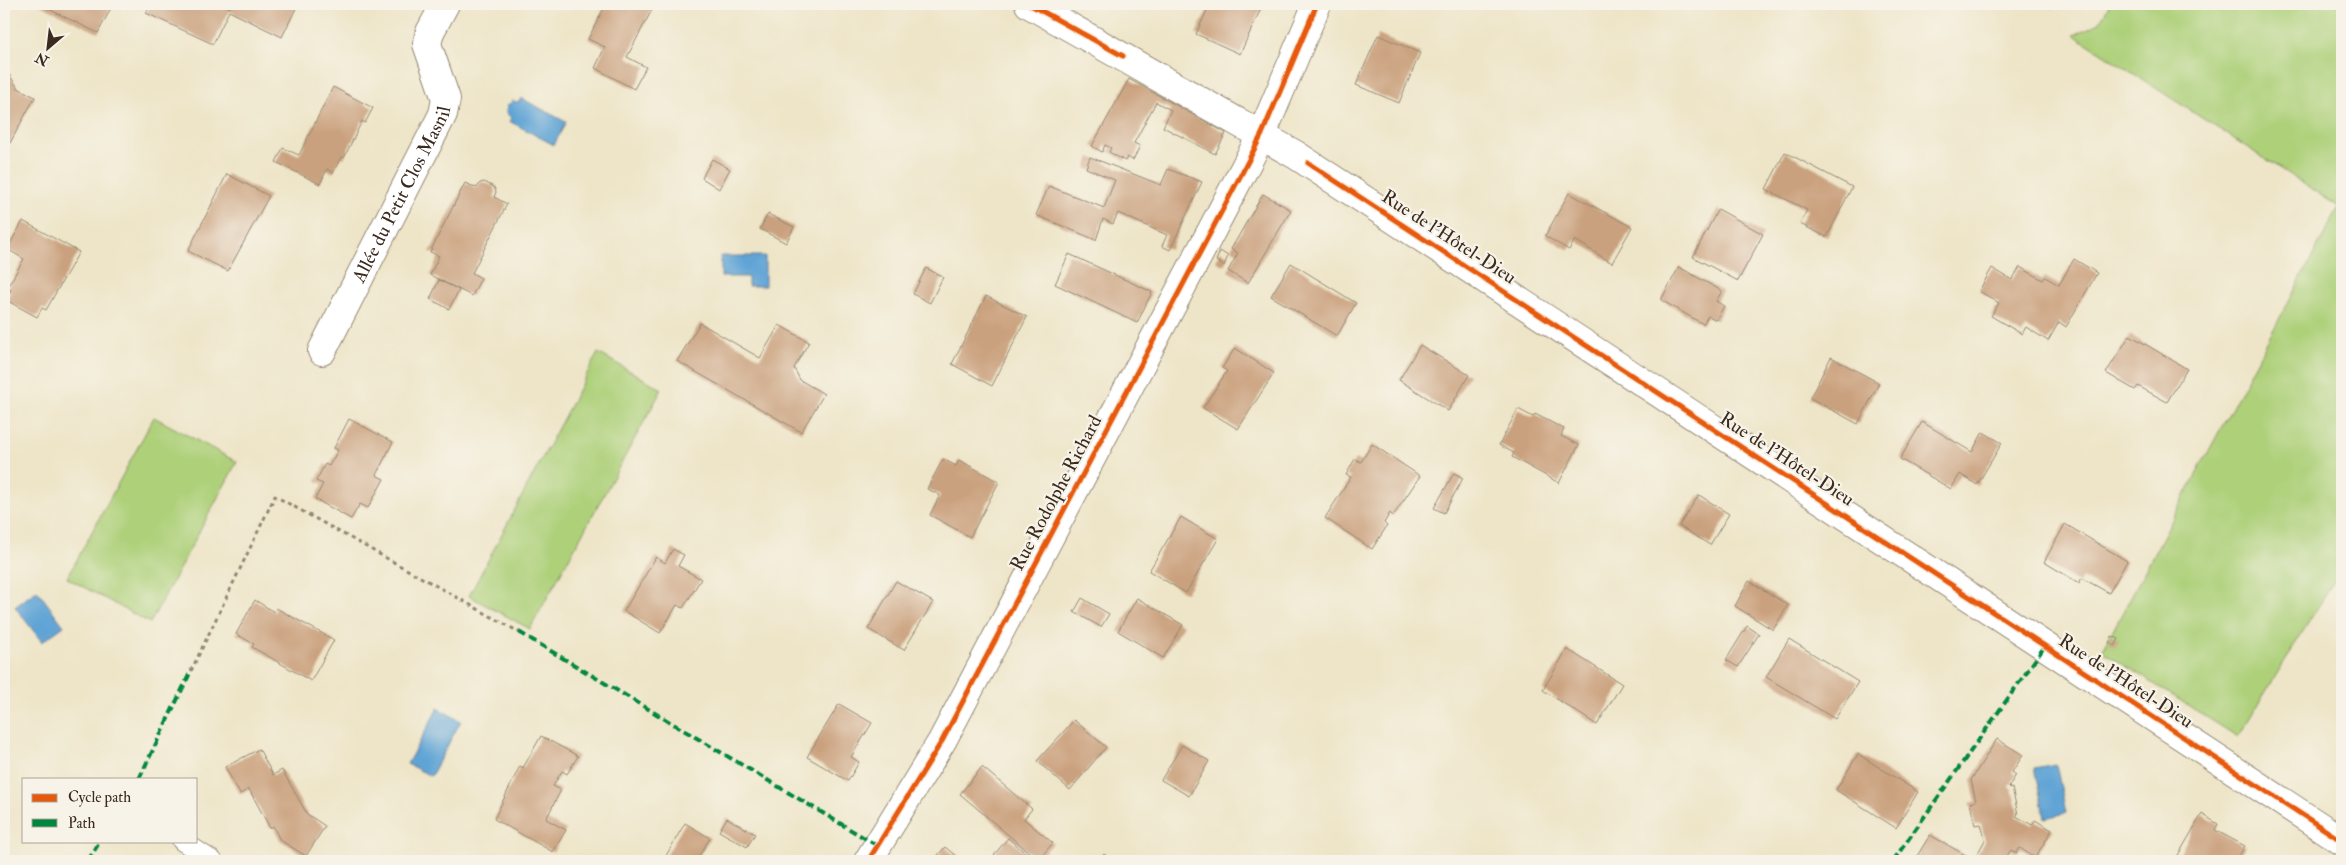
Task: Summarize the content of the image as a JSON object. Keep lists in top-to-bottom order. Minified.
{"streets":{"street":["Allée du Petit Clos Masnil","Rue de l'Hôtel-Dieu","Rue Rodolphe Richard"]},"crossings":[["Rue de l'Hôtel-Dieu","Rue Rodolphe Richard"]],"legend":["Cycle path","Path"],"north":"bottom left"}
